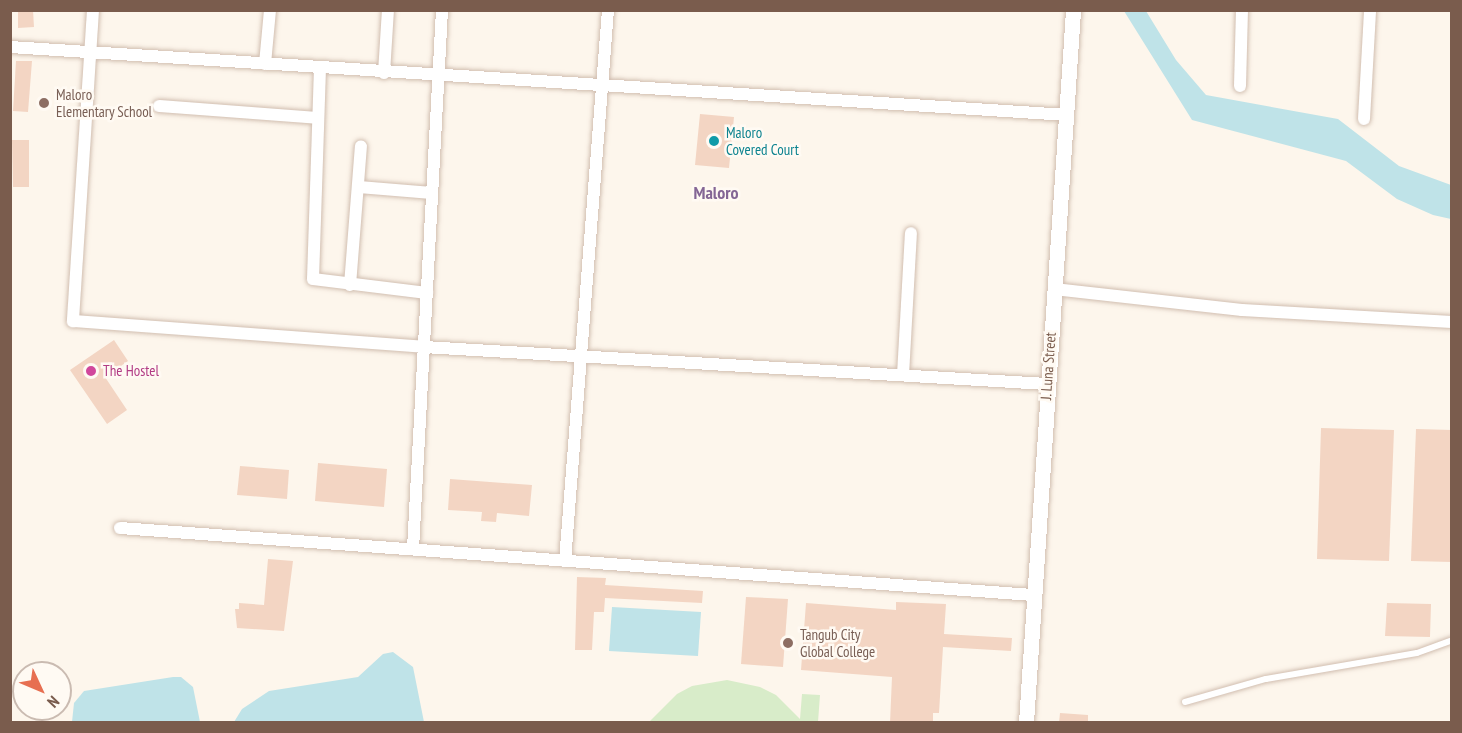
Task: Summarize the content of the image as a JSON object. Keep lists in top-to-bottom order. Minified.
{"streets":{"street":["J. Luna Street"]},"districts":["Maloro"],"places":["Maloro Elementary School","Maloro Covered Court","The Hostel","Tangub City Global College"],"north":"bottom right"}
